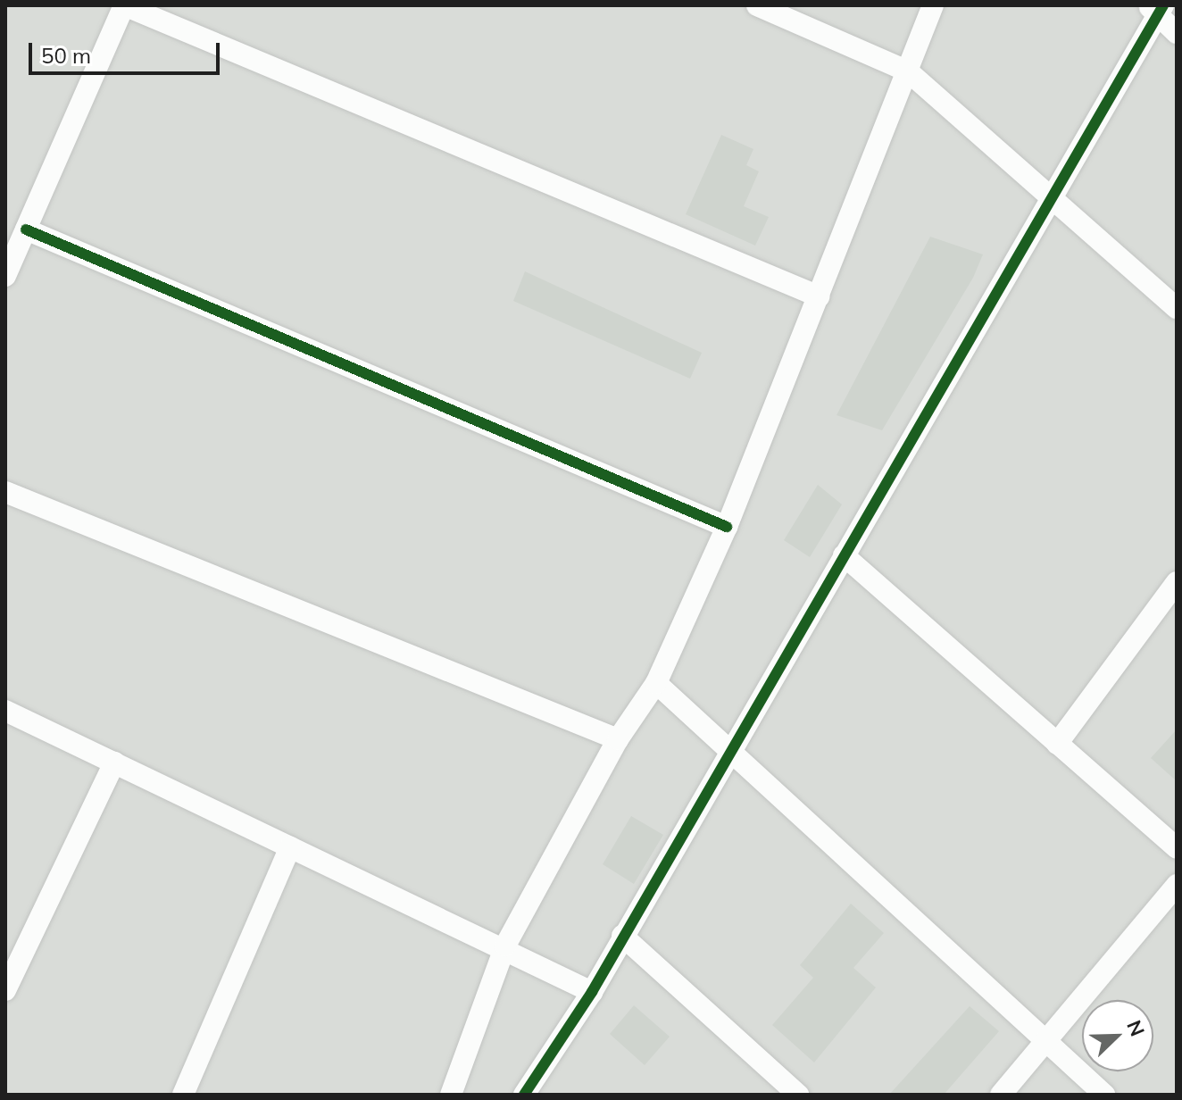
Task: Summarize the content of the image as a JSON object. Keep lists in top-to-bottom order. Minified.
{"scale_bar":"50 m","north":"top right"}
